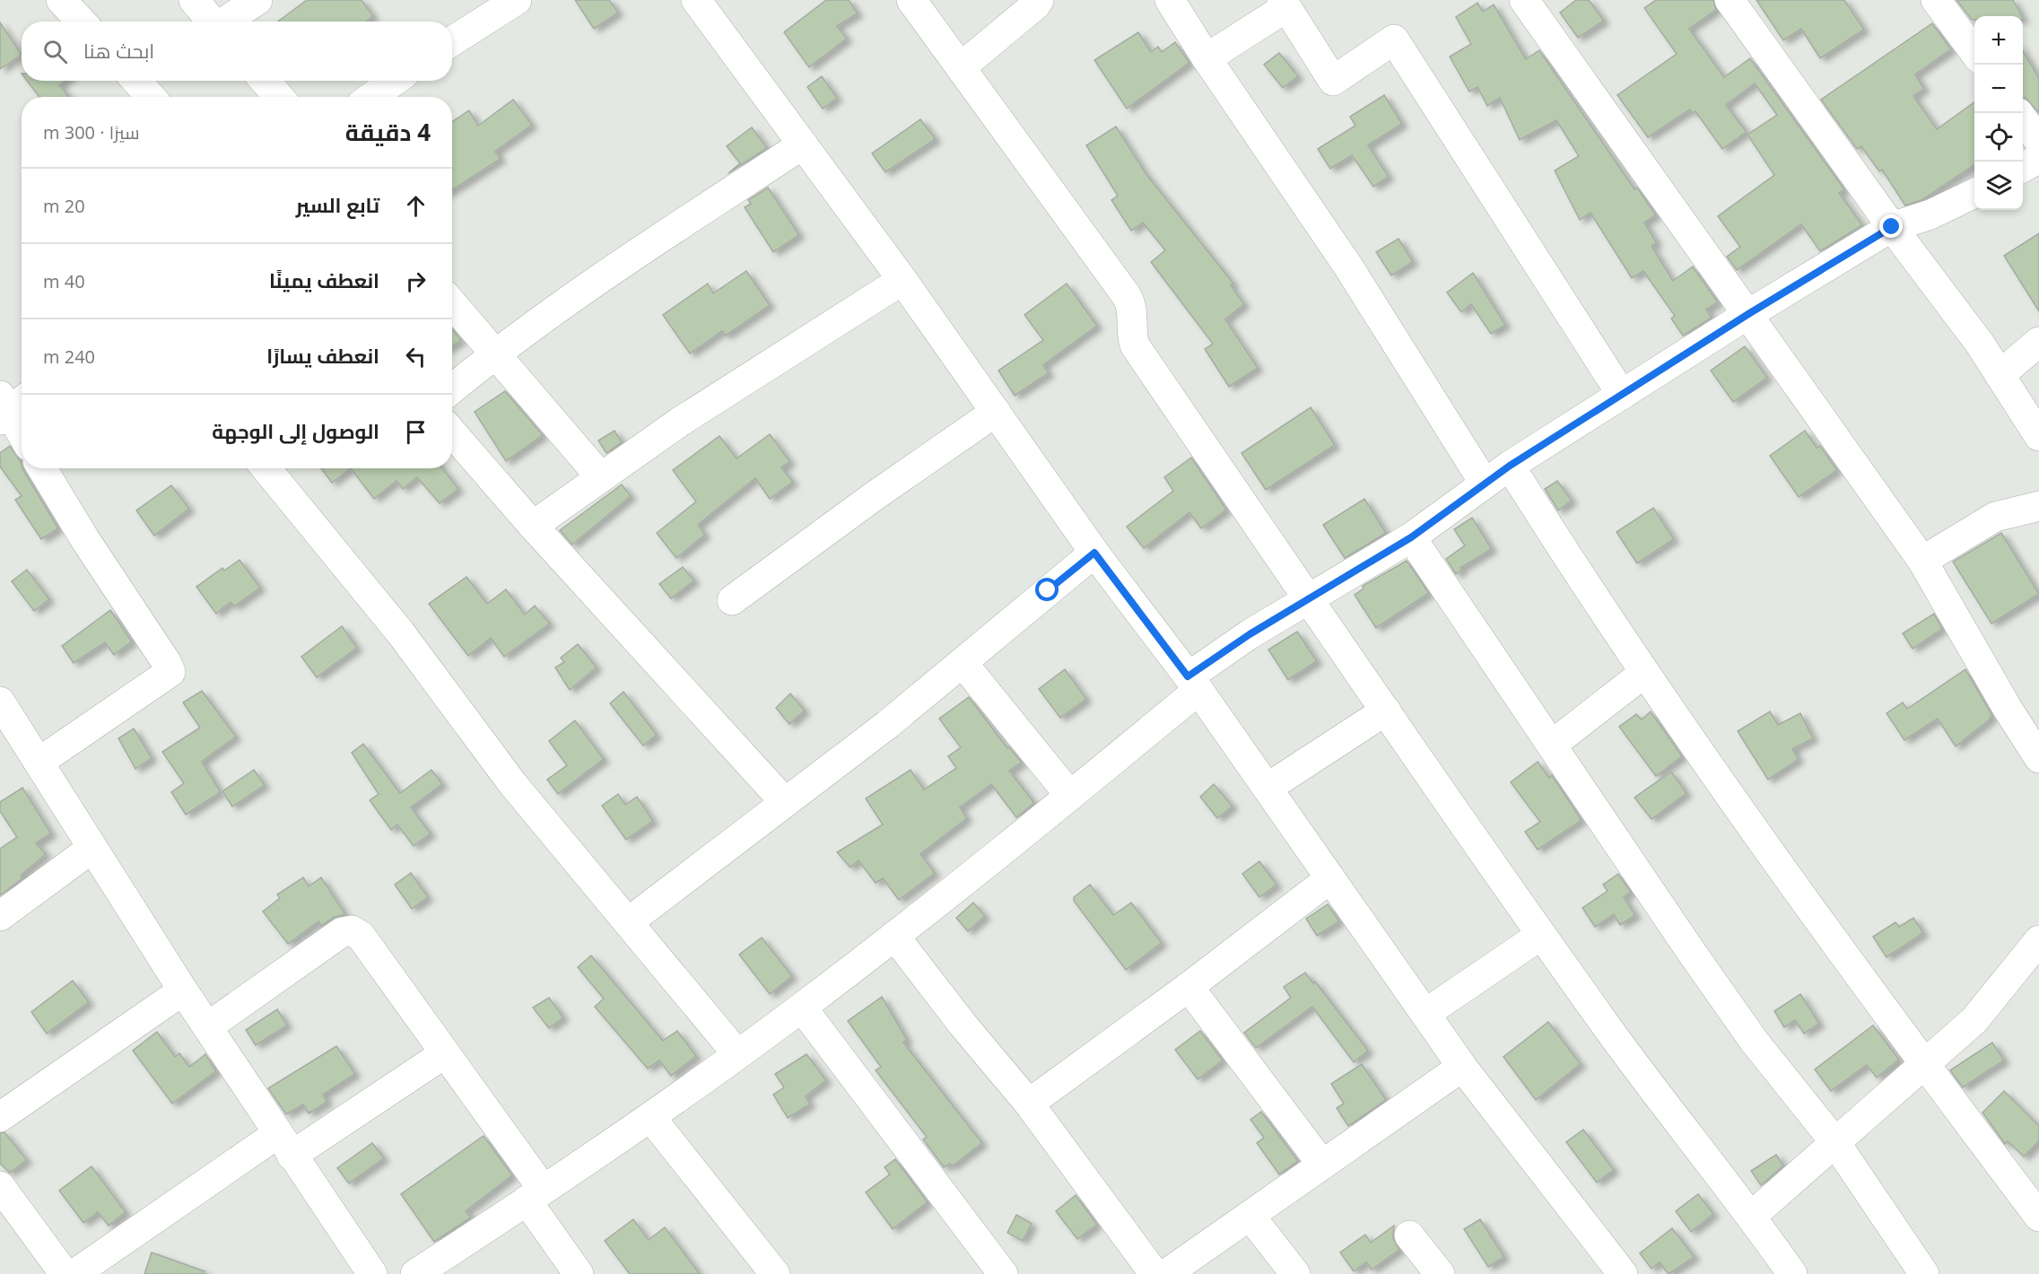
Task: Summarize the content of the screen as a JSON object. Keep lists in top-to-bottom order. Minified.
{"page":{"map_buttons":["+","−"],"search":"ابحث هنا","heading":["4 دقيقة","سيرًا · 300 m"],"list":[["تابع السير","20 m"],["انعطف يمينًا","40 m"],["انعطف يسارًا","240 m"],"الوصول إلى الوجهة"]}}
